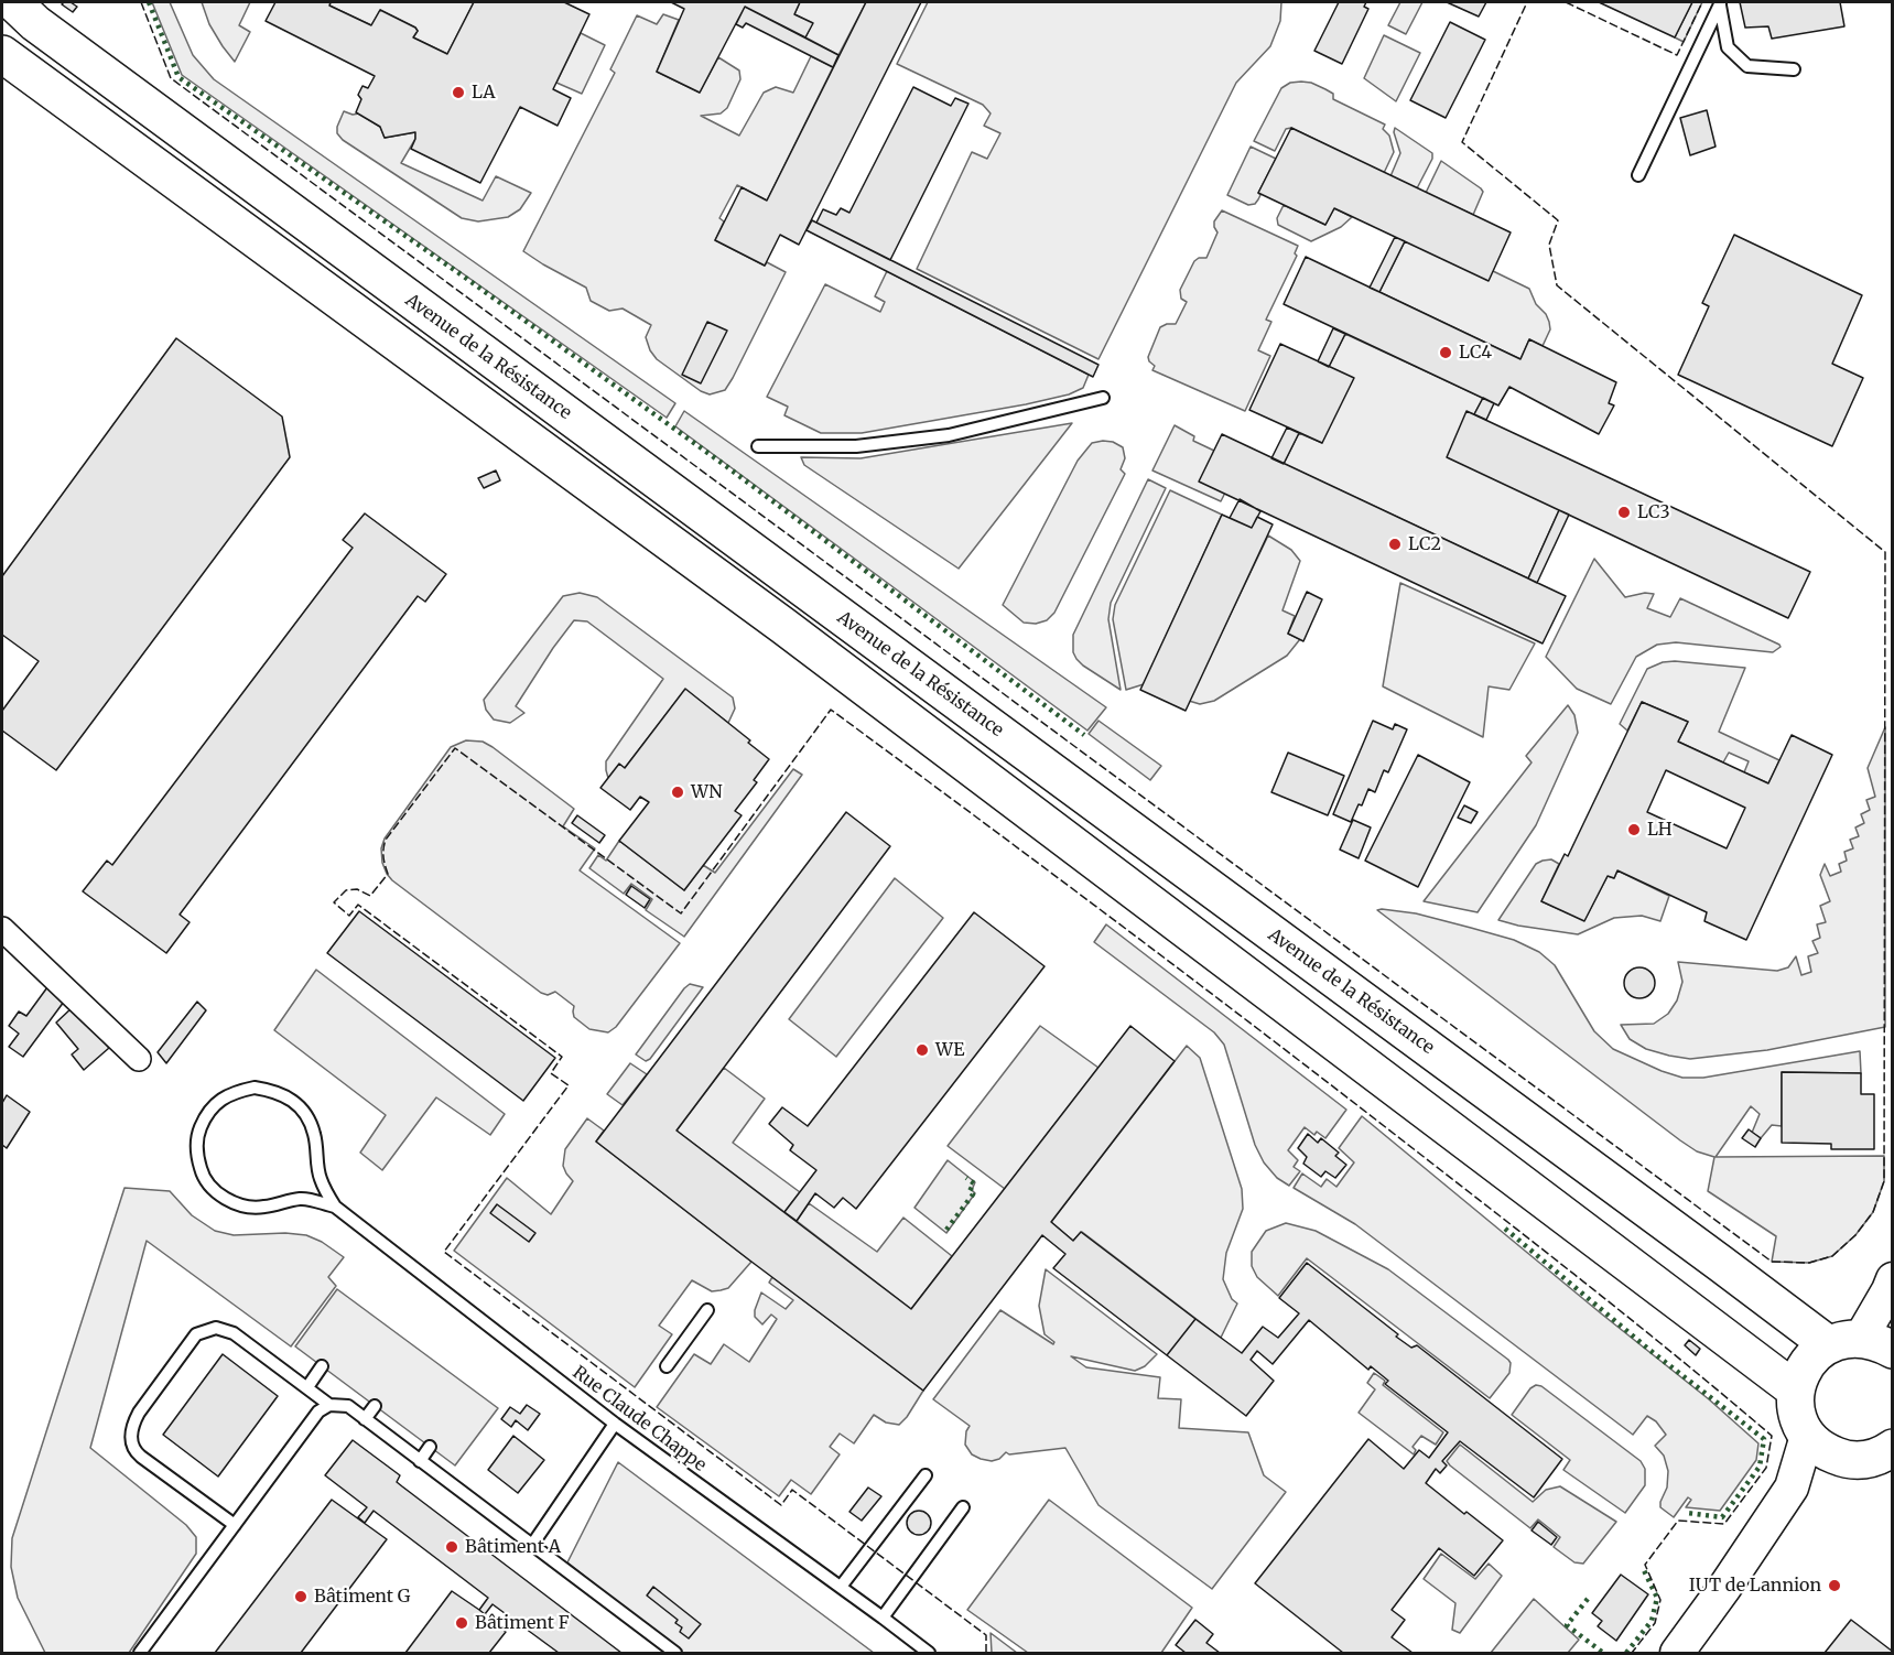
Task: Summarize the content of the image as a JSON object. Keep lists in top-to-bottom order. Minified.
{"streets":{"main road":["Avenue de la Résistance"],"lane":["Rue Claude Chappe"]},"places":["LA","LC4","LC3","LC2","WN","LH","WE","Bâtiment A","IUT de Lannion","Bâtiment G","Bâtiment F"]}
